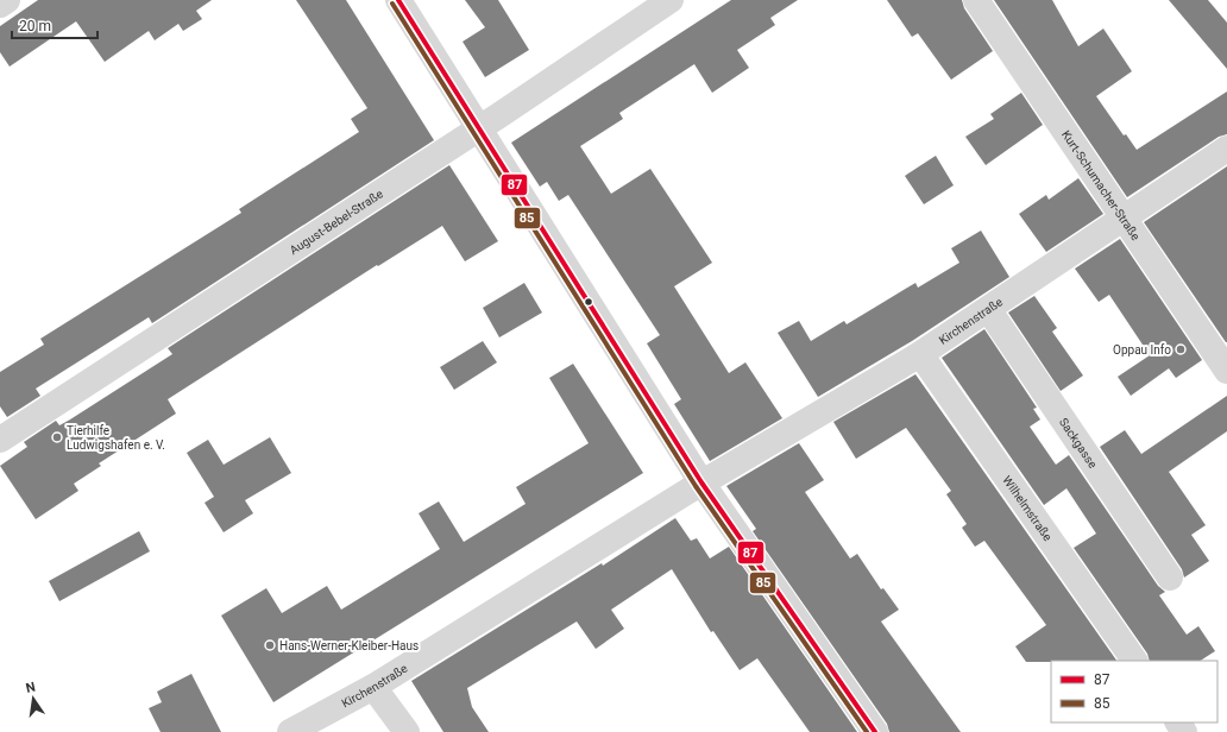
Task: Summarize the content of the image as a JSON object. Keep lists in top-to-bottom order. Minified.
{"streets":{"street":["Kurt-Schumacher-Straße","August-Bebel-Straße","Kirchenstraße","Sackgasse","Wilhelmstraße"]},"crossings":[["Kurt-Schumacher-Straße","Kirchenstraße"],["Kirchenstraße","Sackgasse"],["Kirchenstraße","Wilhelmstraße"]],"places":["Oppau Info","Tierhilfe Ludwigshafen e. V.","Hans-Werner-Kleiber-Haus"],"lines":["transit line 87","transit line 85"],"legend":["87","85"],"scale_bar":"20 m","north":"top"}
